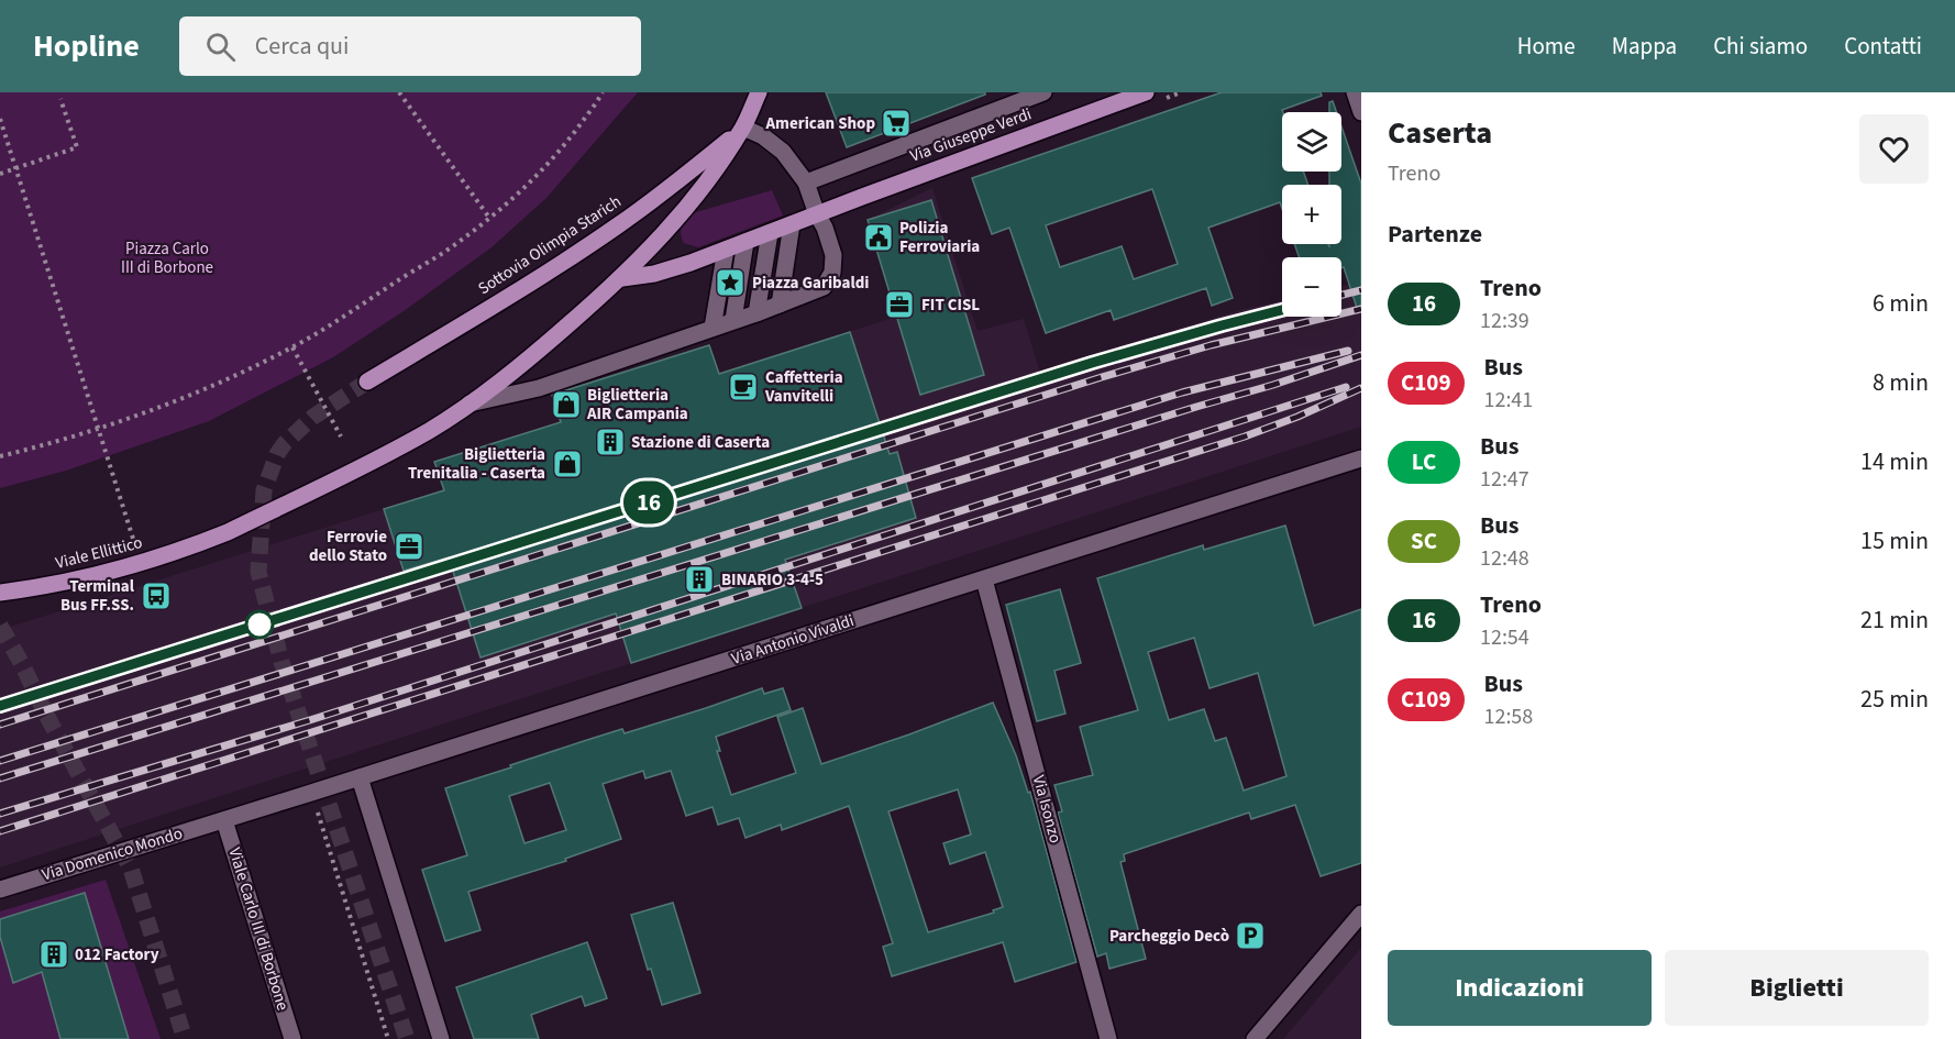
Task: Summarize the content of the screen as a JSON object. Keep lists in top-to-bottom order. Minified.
{"streets":{"main road":["Via Giuseppe Verdi","Sottovia Olimpia Starich","Viale Ellittico"],"street":["Via Antonio Vivaldi","Via Isonzo","Via Domenico Mondo","Viale Carlo III di Borbone"]},"crossings":[["Via Antonio Vivaldi","Via Isonzo"],["Via Antonio Vivaldi","Via Domenico Mondo"],["Via Antonio Vivaldi","Viale Carlo III di Borbone"],["Via Domenico Mondo","Viale Carlo III di Borbone"]],"parks":["Piazza Carlo III di Borbone"],"places":{"supermarket":["American Shop"],"public building":["Polizia Ferroviaria"],"place":["Piazza Garibaldi"],"office":["FIT CISL","Ferrovie dello Stato"],"cafe":["Caffetteria Vanvitelli"],"shop":["Biglietteria AIR Campania","Biglietteria Trenitalia - Caserta"],"building":["Stazione di Caserta","BINARIO 3-4-5","012 Factory"],"bus stop":["Terminal Bus FF.SS."],"parking":["Parcheggio Decò"]},"page":{"header":"Hopline","search":"Cerca qui","nav":["Home","Mappa","Chi siamo","Contatti"],"on_map":"16","heading":[["Caserta","Treno"],"Partenze"],"map_buttons":["+","−"],"list":[{"mark":"16","name":"Treno","note":"12:39","value":"6 min"},{"mark":"C109","name":"Bus","note":"12:41","value":"8 min"},{"mark":"LC","name":"Bus","note":"12:47","value":"14 min"},{"mark":"SC","name":"Bus","note":"12:48","value":"15 min"},{"mark":"16","name":"Treno","note":"12:54","value":"21 min"},{"mark":"C109","name":"Bus","note":"12:58","value":"25 min"}],"buttons":["Indicazioni","Biglietti"]}}
